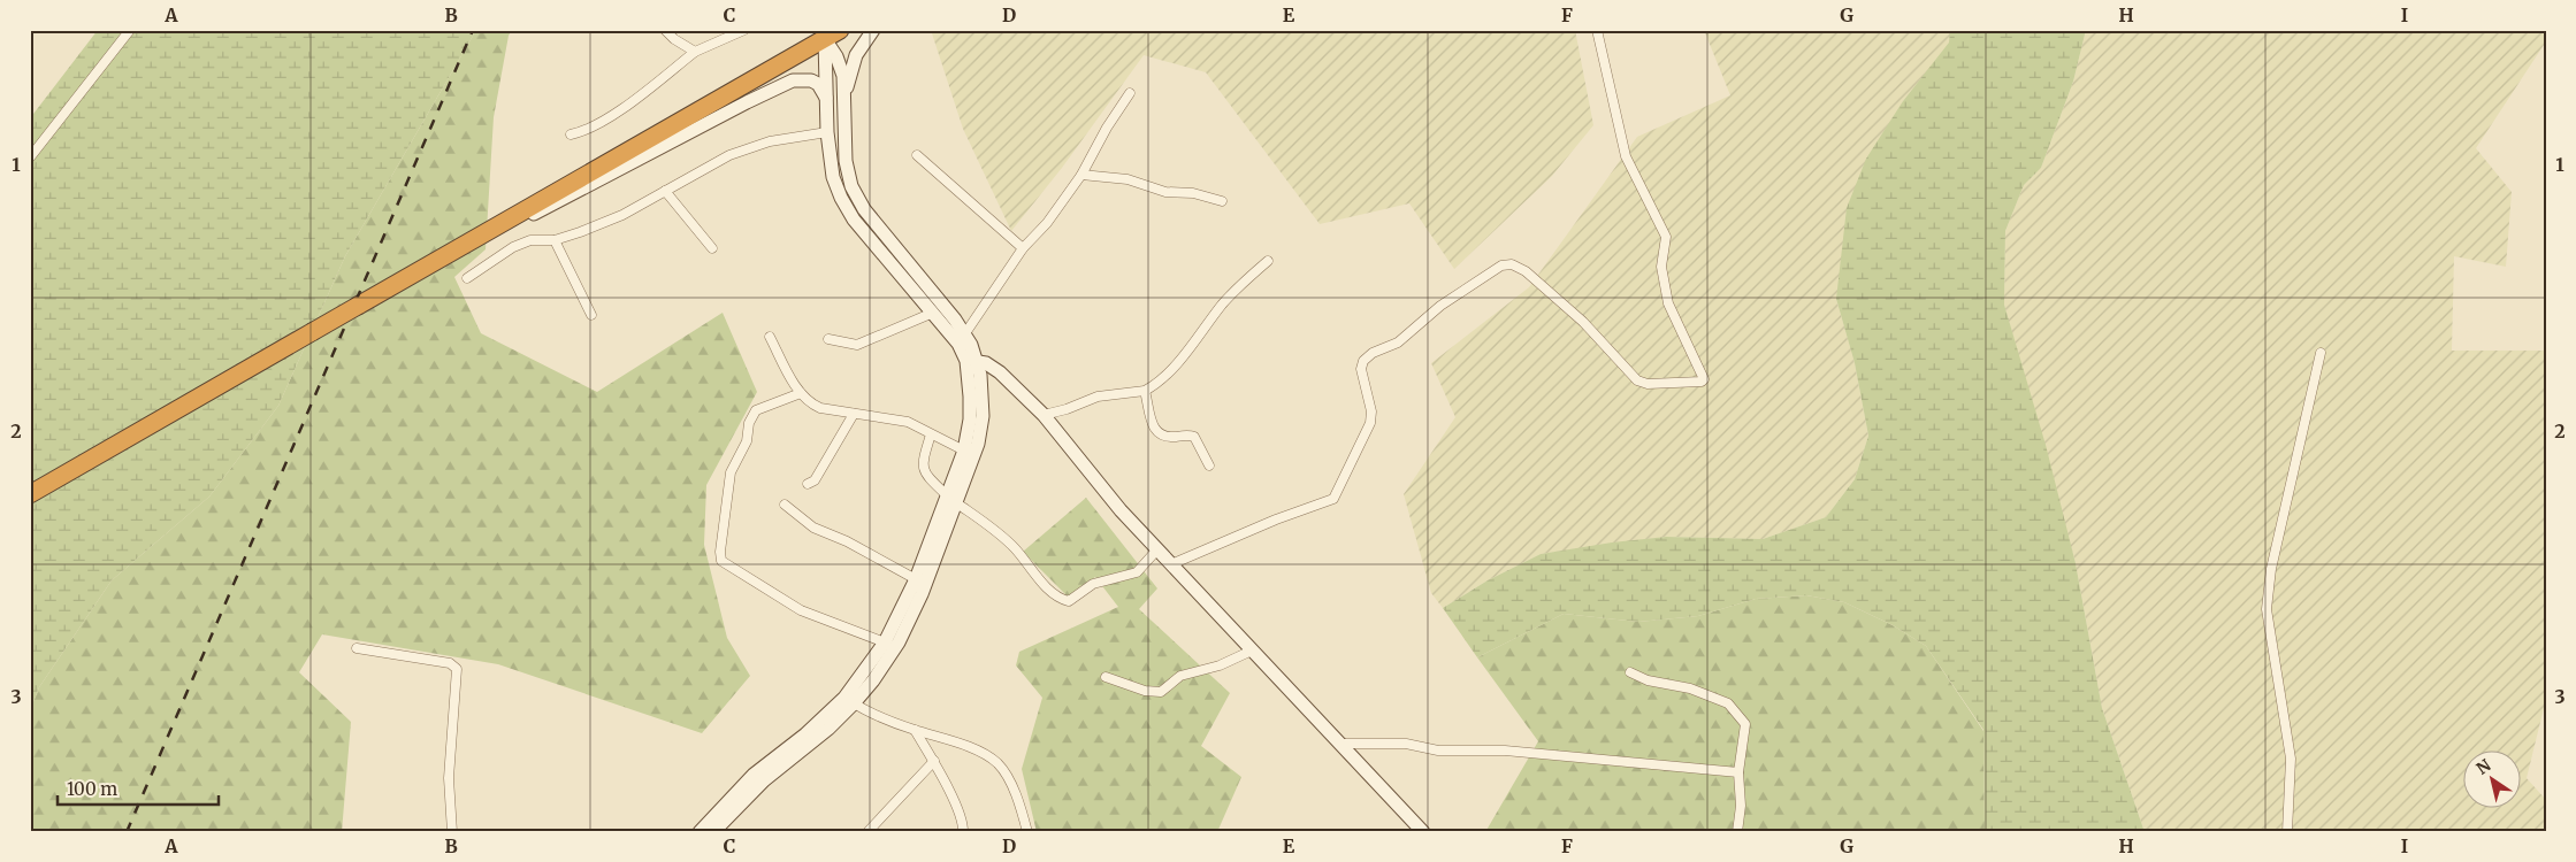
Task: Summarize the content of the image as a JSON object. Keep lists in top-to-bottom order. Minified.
{"scale_bar":"100 m","north":"top left","grid":{"columns":["A","B","C","D","E","F","G","H","I"],"rows":["1","2","3"]}}
